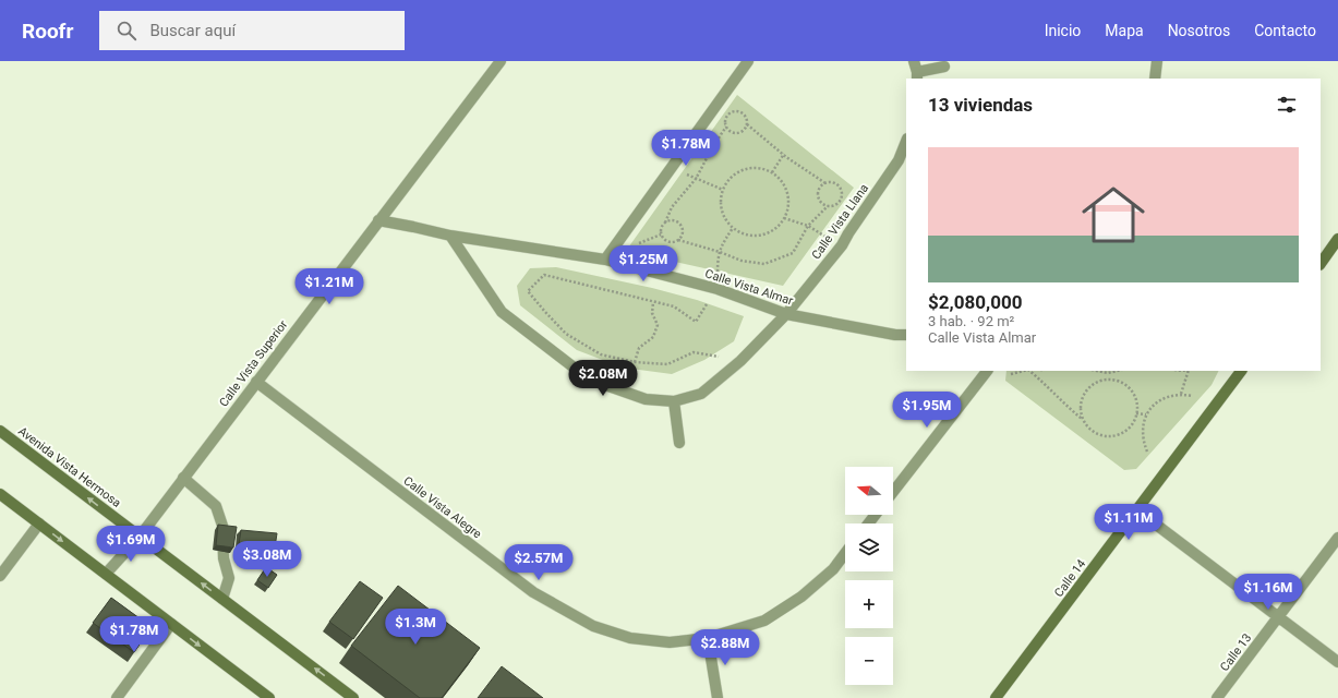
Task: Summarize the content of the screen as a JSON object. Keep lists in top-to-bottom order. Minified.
{"streets":{"street":["Calle Vista Llana","Calle Vista Almar","Calle Vista Superior","Avenida Vista Hermosa","Calle Vista Alegre","Calle 14","Calle 13"]},"crossings":[["Calle Vista Llana","Calle Vista Almar"],["Calle Vista Almar","Calle Vista Superior"],["Calle Vista Superior","Avenida Vista Hermosa"],["Calle Vista Superior","Calle Vista Alegre"]],"north":"left","page":{"header":"Roofr","search":"Buscar aquí","nav":["Inicio","Mapa","Nosotros","Contacto"],"heading":"13 viviendas","price":["$1.78M","$1.25M","$1.21M","$2.08M","$1.95M","$1.11M","$1.69M","$3.08M","$2.57M","$1.16M","$1.3M","$1.78M","$2.88M"],"list":[{"name":"$2,080,000","note":"3 hab. · 92 m² · Calle Vista Almar"}],"map_buttons":["+","−"]}}
